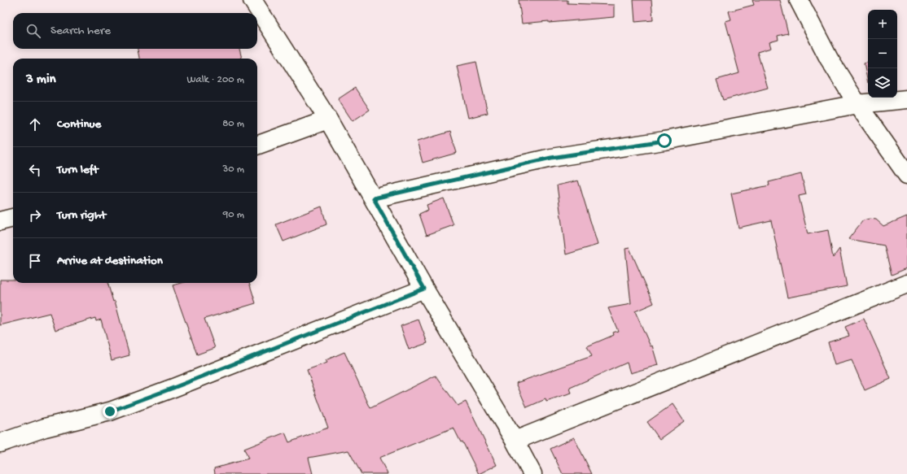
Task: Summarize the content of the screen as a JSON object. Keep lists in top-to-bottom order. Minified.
{"page":{"map_buttons":["+","−"],"search":"Search here","heading":["3 min","Walk · 200 m"],"list":[["Continue","80 m"],["Turn left","30 m"],["Turn right","90 m"],"Arrive at destination"]}}
